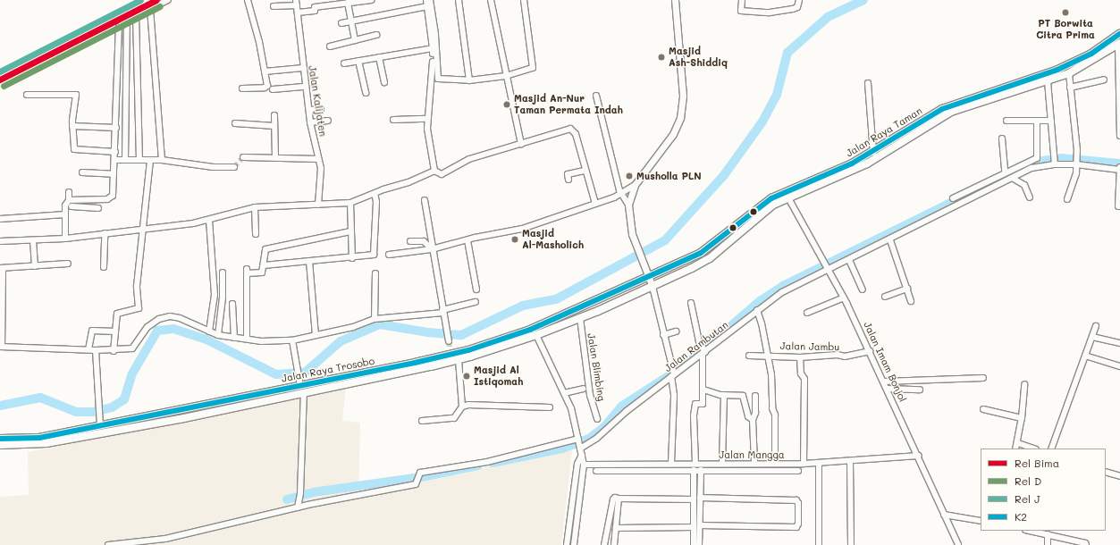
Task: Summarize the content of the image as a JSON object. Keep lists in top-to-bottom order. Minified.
{"streets":{"highway":["Jalan Raya Taman","Jalan Raya Trosobo"],"street":["Jalan Kalijaten","Jalan Rambutan","Jalan Jambu","Jalan Imam Bonjol","Jalan Blimbing","Jalan Mangga"]},"crossings":[["Jalan Raya Taman","Jalan Imam Bonjol"],["Jalan Raya Taman","Jalan Raya Trosobo"],["Jalan Rambutan","Jalan Imam Bonjol"],["Jalan Jambu","Jalan Imam Bonjol"],["Jalan Imam Bonjol","Jalan Mangga"],["Jalan Blimbing","Jalan Raya Trosobo"]],"places":["PT Borwita Citra Prima","Masjid Ash-Shiddiq","Masjid An-Nur Taman Permata Indah","Musholla PLN","Masjid Al-Masholich","Masjid Al Istiqomah"],"lines":["rail line Bima","rail line J","rail line D","transit line K2"],"legend":["Rel Bima","Rel D","Rel J","K2"]}
